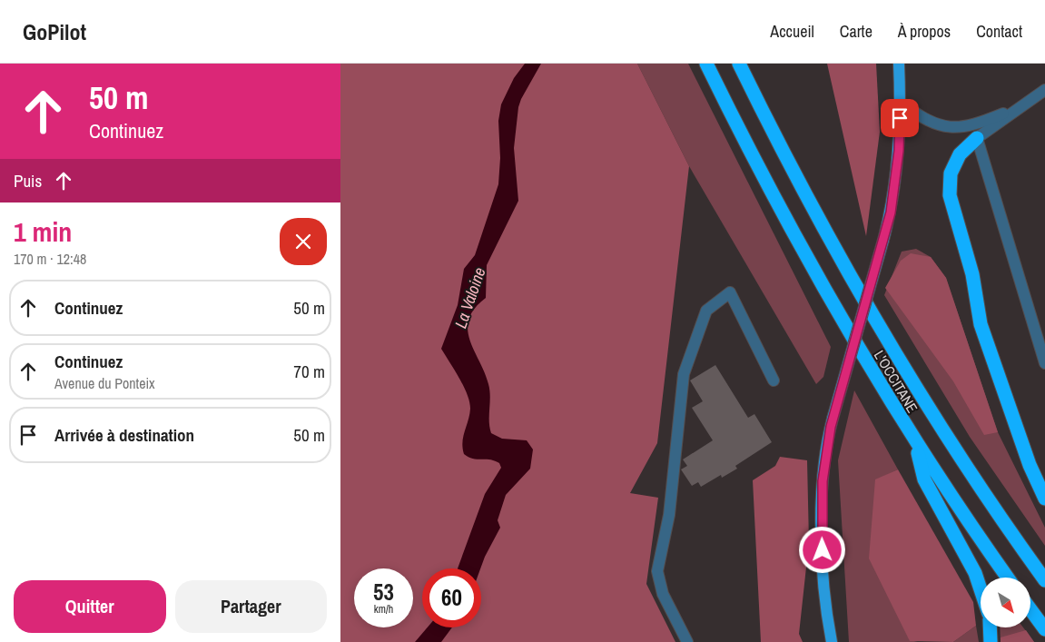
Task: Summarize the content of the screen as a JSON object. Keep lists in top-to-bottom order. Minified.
{"streets":{"highway":["L'OCCITANE"]},"water":["La Valoine"],"north":"bottom right","page":{"header":"GoPilot","nav":["Accueil","Carte","À propos","Contact"],"turn":["50 m","Continuez"],"then":"Puis","heading":["1 min","170 m · 12:48"],"list":[{"name":"Continuez","value":"50 m"},{"name":"Continuez","note":"Avenue du Ponteix","value":"70 m"},{"name":"Arrivée à destination","value":"50 m"}],"speed":"53 km/h","limit":"60","buttons":["Quitter","Partager"]}}
